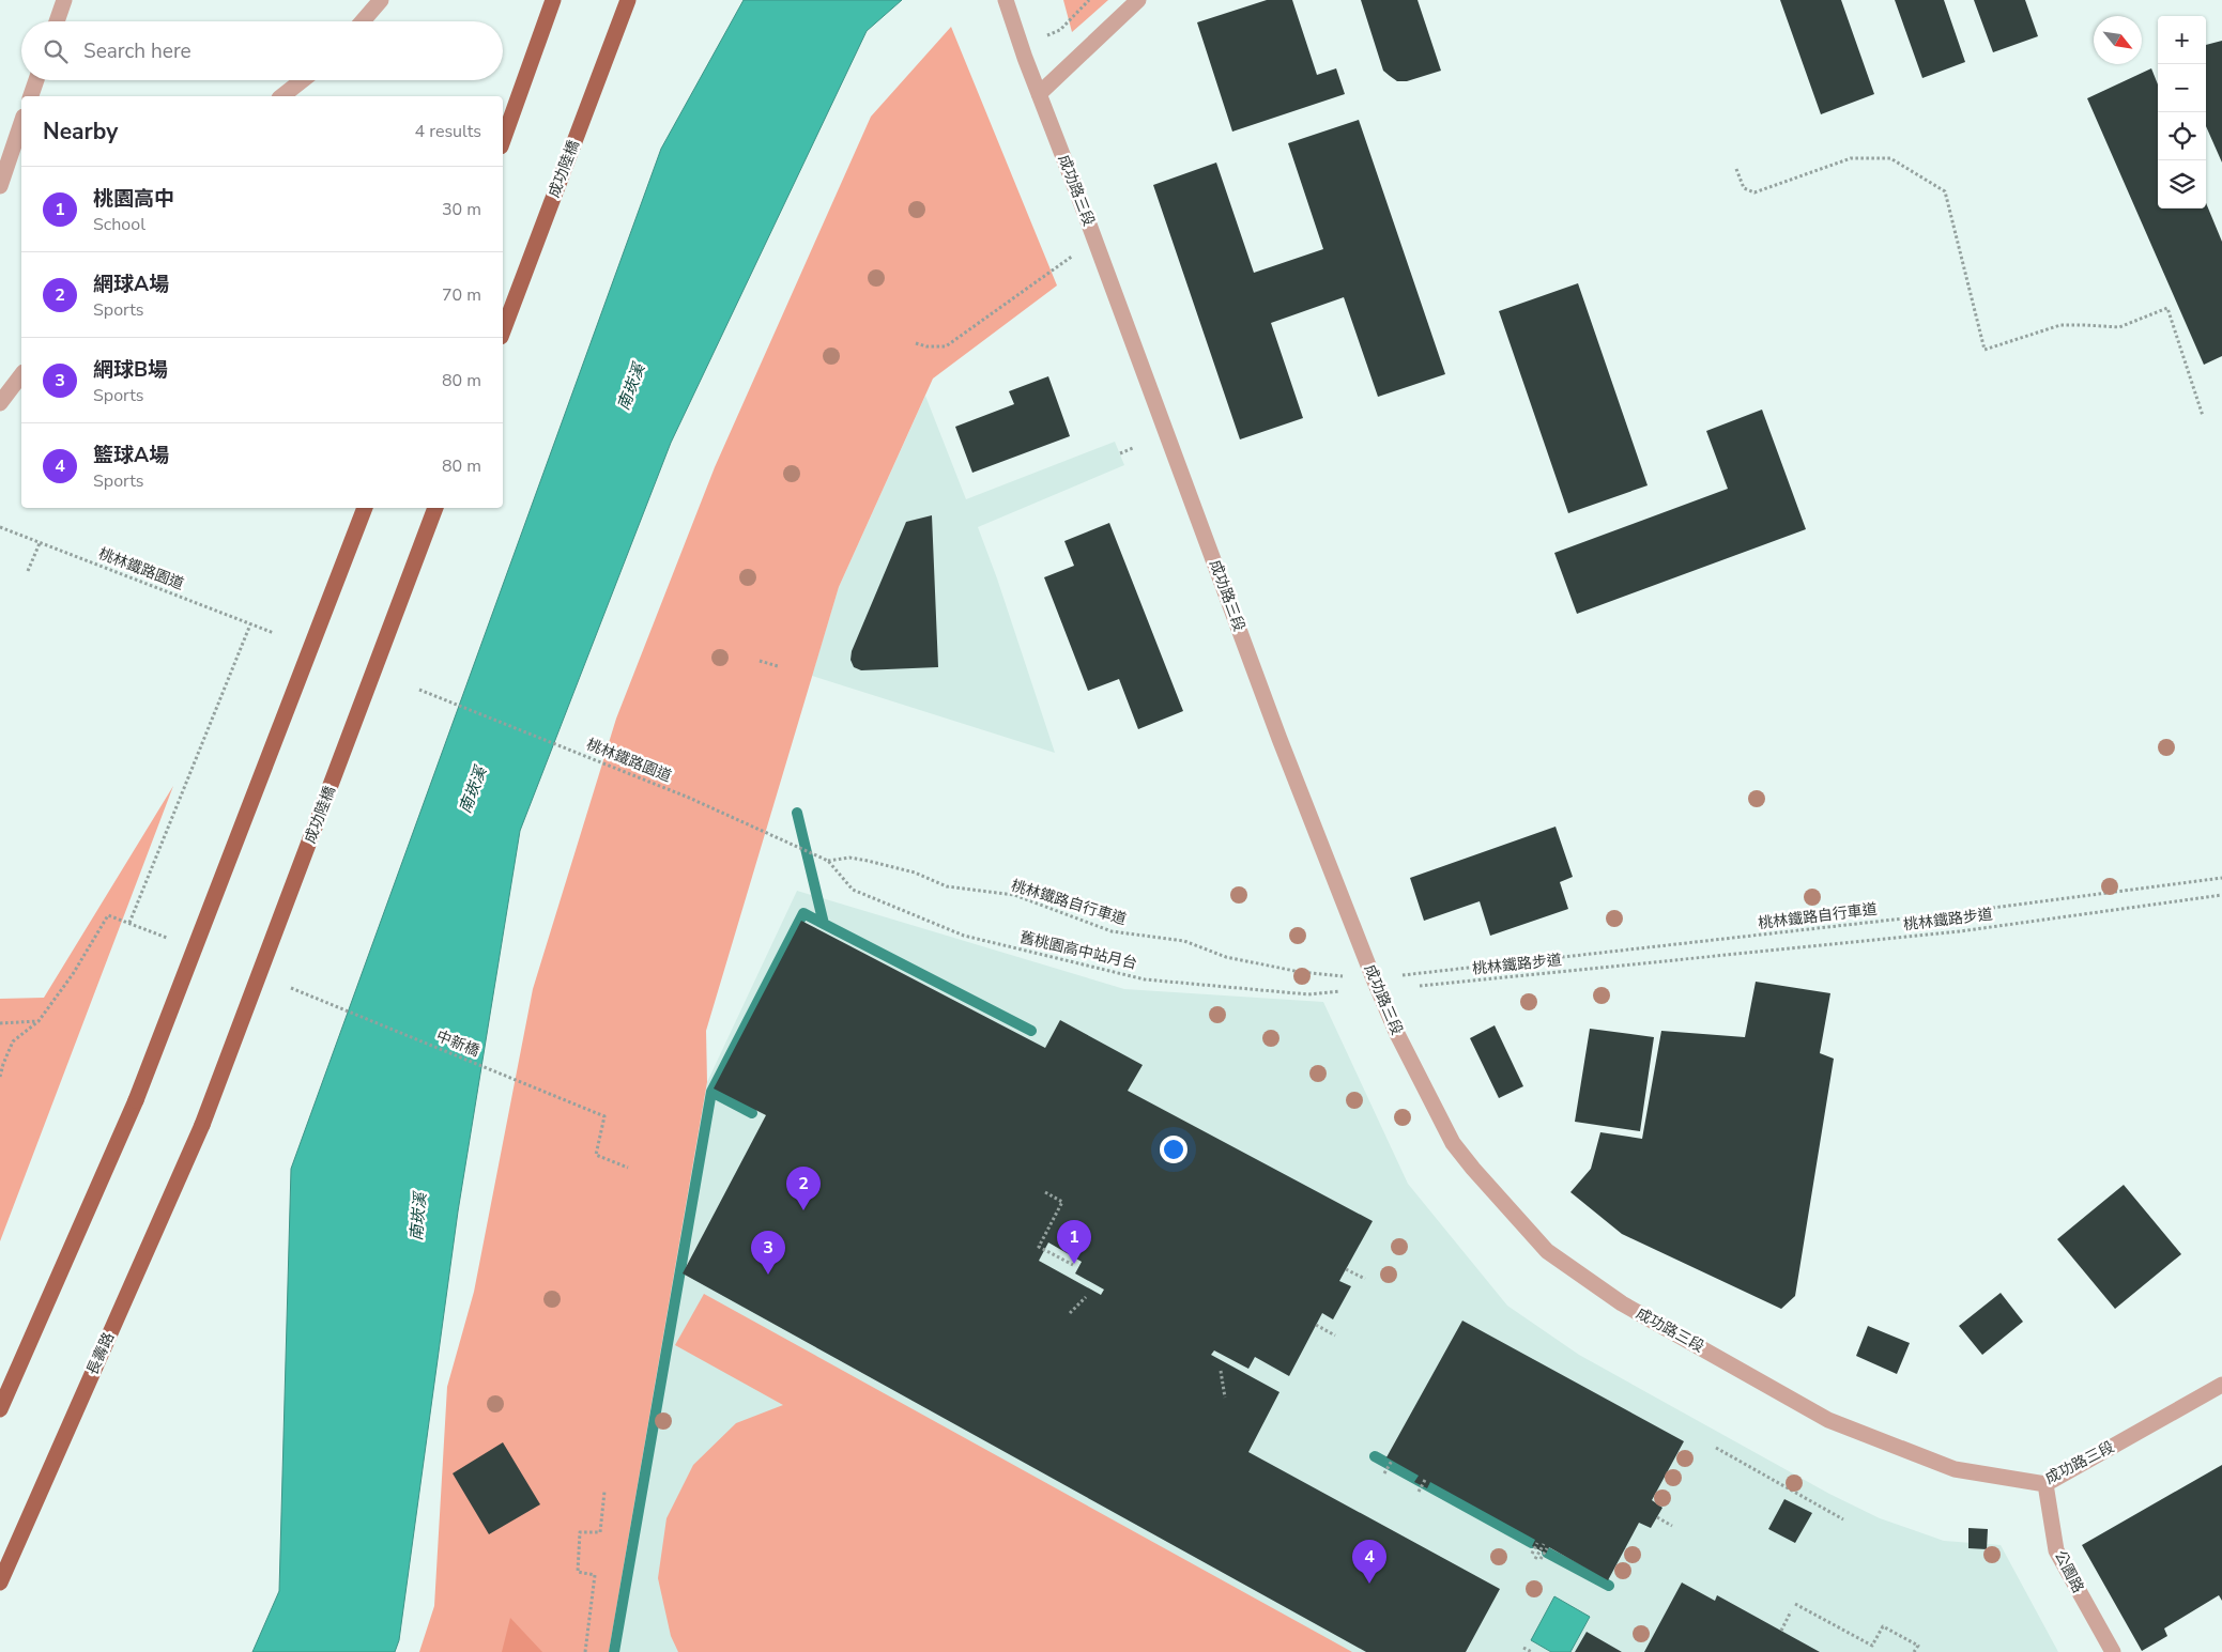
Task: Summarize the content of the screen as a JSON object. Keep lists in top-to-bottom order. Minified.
{"streets":{"main road":["成功陸橋","長壽路"],"street":["成功路三段","公園路"],"path":["桃林鐵路園道","桃林鐵路自行車道","桃林鐵路步道","舊桃園高中站月台","中新橋"]},"crossings":[["成功陸橋","長壽路"],["成功路三段","公園路"],["桃林鐵路園道","桃林鐵路自行車道"],["桃林鐵路園道","舊桃園高中站月台"],["桃林鐵路自行車道","舊桃園高中站月台"]],"water":["南崁溪"],"north":"bottom right","page":{"map_buttons":["+","−"],"search":"Search here","heading":["Nearby","4 results"],"list":[{"mark":"1","name":"桃園高中","note":"School","value":"30 m"},{"mark":"2","name":"網球A場","note":"Sports","value":"70 m"},{"mark":"3","name":"網球B場","note":"Sports","value":"80 m"},{"mark":"4","name":"籃球A場","note":"Sports","value":"80 m"}],"pins":["2","1","3","4"]}}
